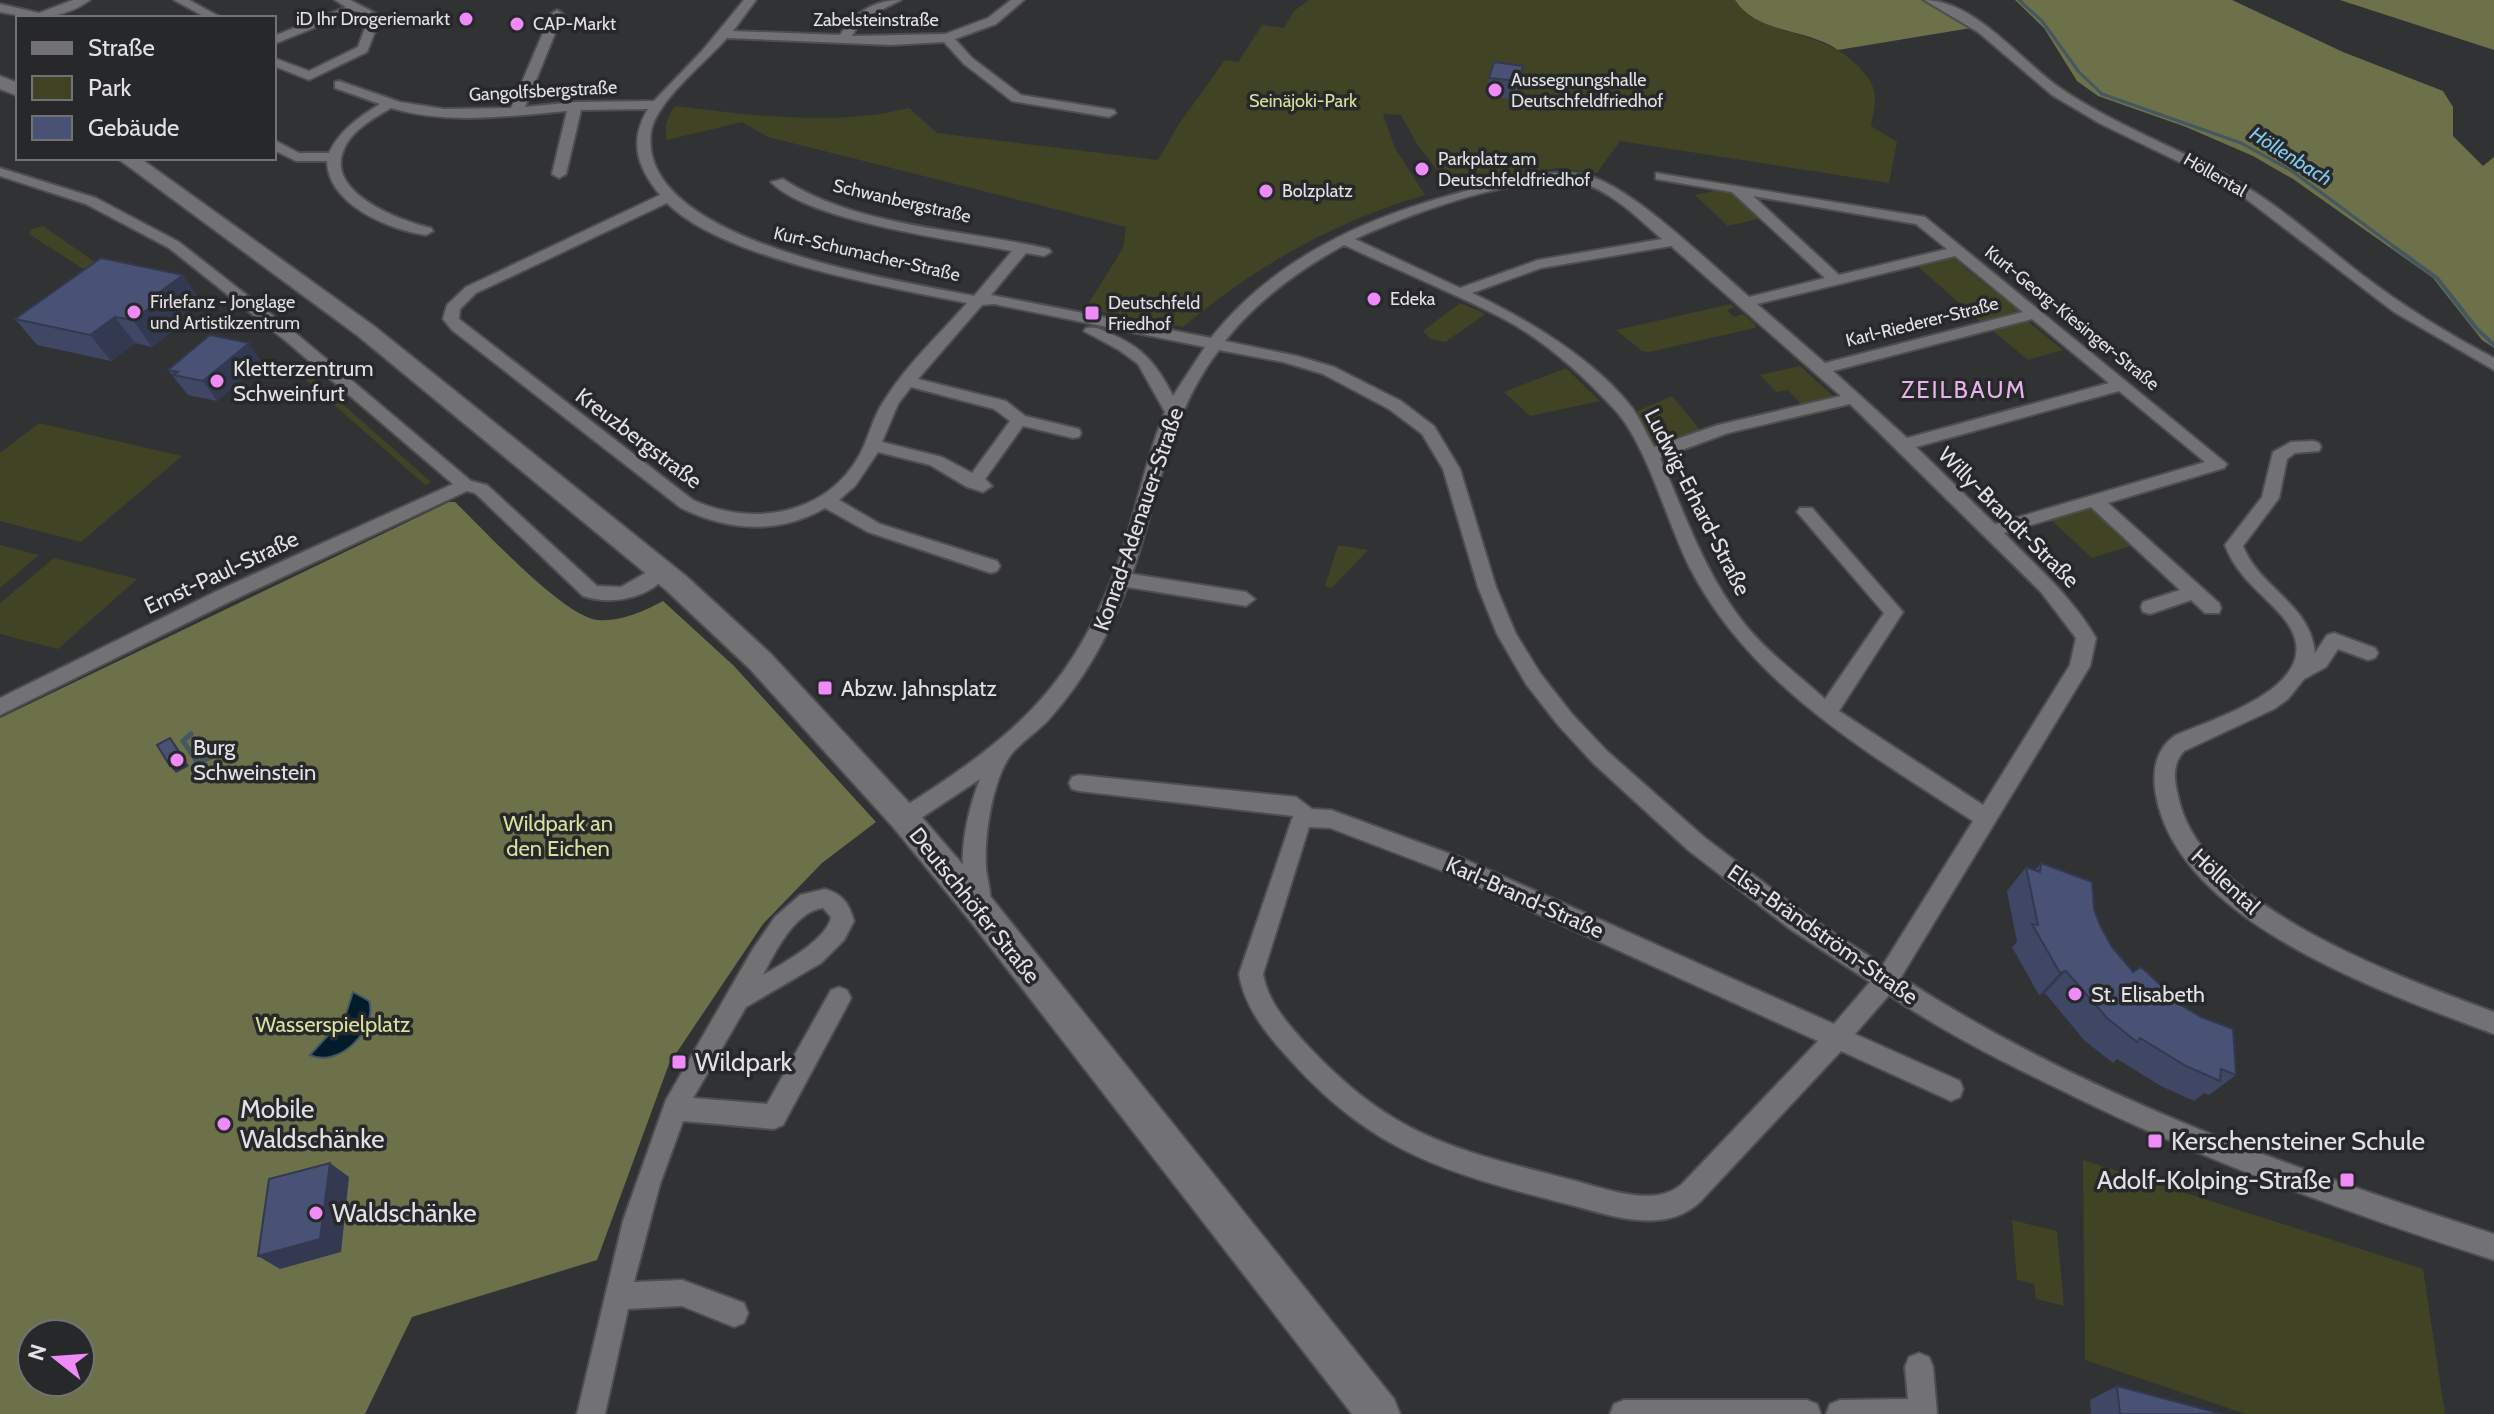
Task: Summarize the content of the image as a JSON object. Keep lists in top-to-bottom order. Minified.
{"streets":{"main road":["Deutschhöfer Straße"],"street":["Zabelsteinstraße","Gangolfsbergstraße","Höllental","Schwanbergstraße","Kurt-Schumacher-Straße","Kurt-Georg-Kiesinger-Straße","Karl-Riederer-Straße","Kreuzbergstraße","Ludwig-Erhard-Straße","Willy-Brandt-Straße","Konrad-Adenauer-Straße","Ernst-Paul-Straße","Karl-Brand-Straße","Elsa-Brändström-Straße"]},"crossings":[["Zabelsteinstraße","Kurt-Schumacher-Straße"],["Gangolfsbergstraße","Kurt-Schumacher-Straße"],["Kurt-Schumacher-Straße","Kreuzbergstraße"],["Kurt-Schumacher-Straße","Konrad-Adenauer-Straße"],["Kurt-Schumacher-Straße","Elsa-Brändström-Straße"],["Kurt-Georg-Kiesinger-Straße","Karl-Riederer-Straße"],["Kurt-Georg-Kiesinger-Straße","Willy-Brandt-Straße"],["Karl-Riederer-Straße","Willy-Brandt-Straße"],["Ludwig-Erhard-Straße","Willy-Brandt-Straße"],["Ludwig-Erhard-Straße","Konrad-Adenauer-Straße"],["Willy-Brandt-Straße","Konrad-Adenauer-Straße"],["Willy-Brandt-Straße","Karl-Brand-Straße"],["Willy-Brandt-Straße","Elsa-Brändström-Straße"],["Konrad-Adenauer-Straße","Deutschhöfer Straße"],["Konrad-Adenauer-Straße","Elsa-Brändström-Straße"]],"districts":["ZEILBAUM"],"water":["Höllenbach"],"parks":["Seinäjoki-Park","Wildpark an den Eichen","Wasserspielplatz"],"places":{"other":["iD Ihr Drogeriemarkt","CAP-Markt","Aussegnungshalle Deutschfeldfriedhof","Parkplatz am Deutschfeldfriedhof","Bolzplatz","Edeka","Firlefanz - Jonglage und Artistikzentrum","Kletterzentrum Schweinfurt","Burg Schweinstein","St. Elisabeth","Mobile Waldschänke","Waldschänke"],"transit":["Deutschfeld Friedhof","Abzw. Jahnsplatz","Wildpark","Kerschensteiner Schule","Adolf-Kolping-Straße"]},"legend":["Straße","Park","Gebäude"],"north":"left"}
